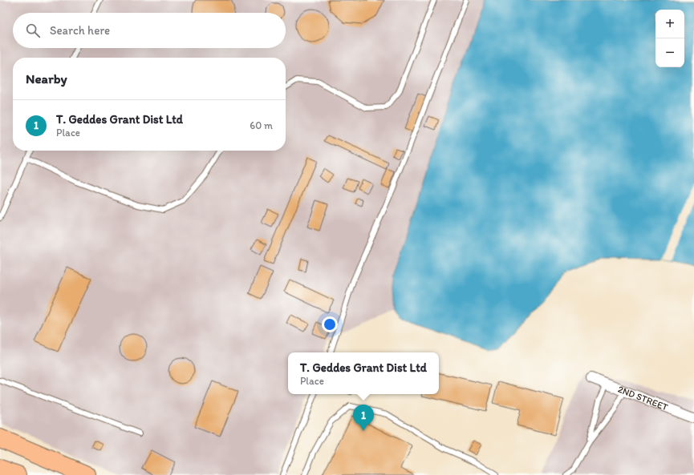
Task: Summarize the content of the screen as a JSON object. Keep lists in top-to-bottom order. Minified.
{"streets":{"street":["2ND STREET"]},"page":{"map_buttons":["+","−"],"search":"Search here","heading":"Nearby","list":[{"mark":"1","name":"T. Geddes Grant Dist Ltd","note":"Place","value":"60 m"}],"popup":["T. Geddes Grant Dist Ltd","Place"],"pins":"1"}}
